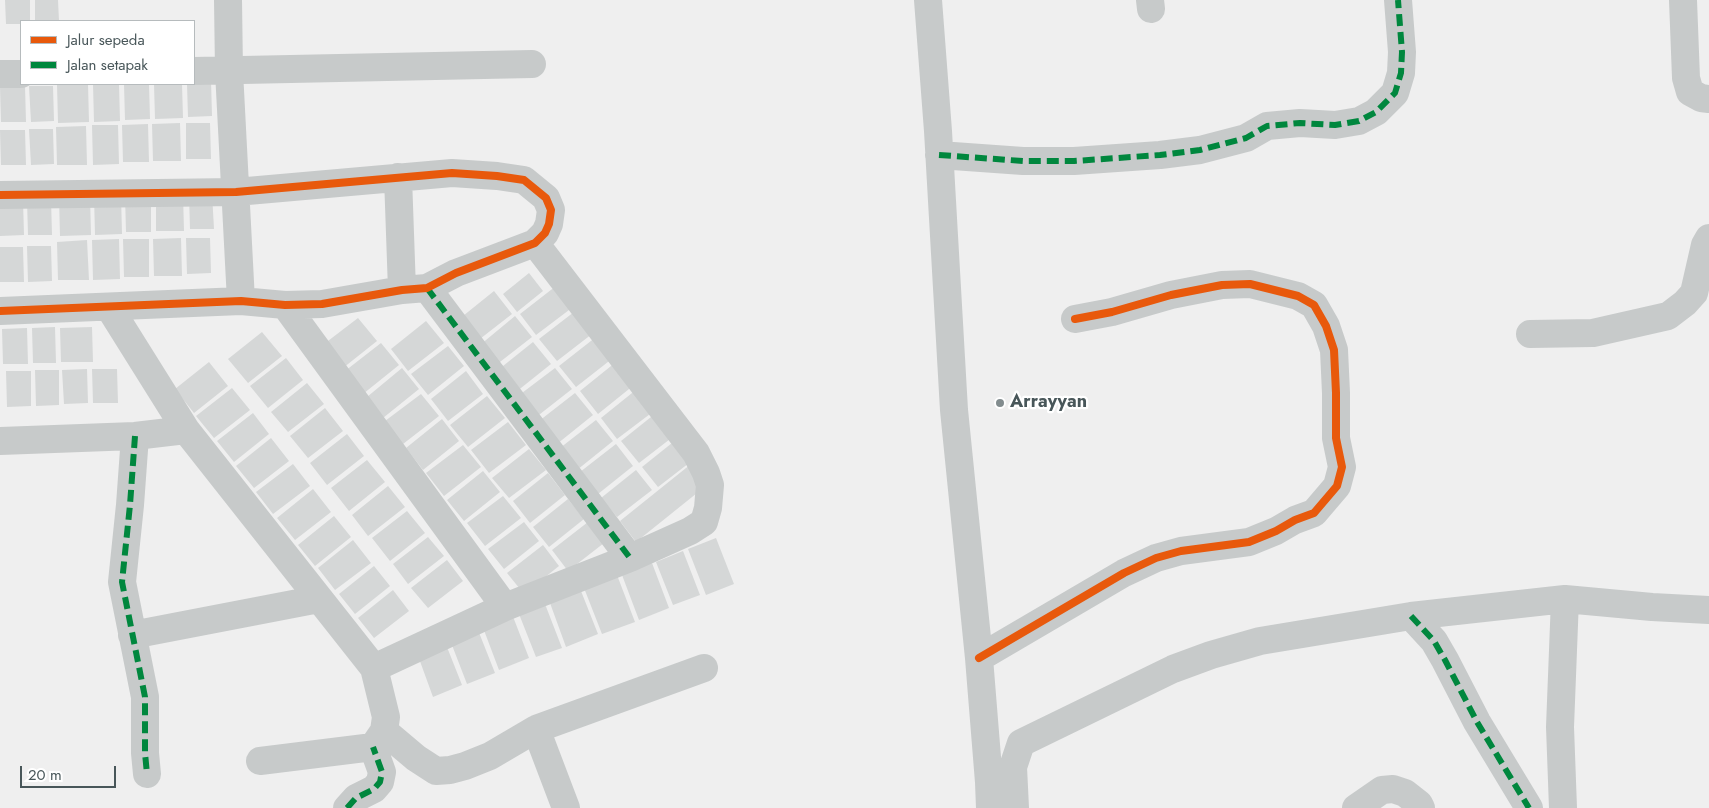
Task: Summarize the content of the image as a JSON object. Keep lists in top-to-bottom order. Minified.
{"places":["Arrayyan"],"legend":["Jalur sepeda","Jalan setapak"],"scale_bar":"20 m"}
